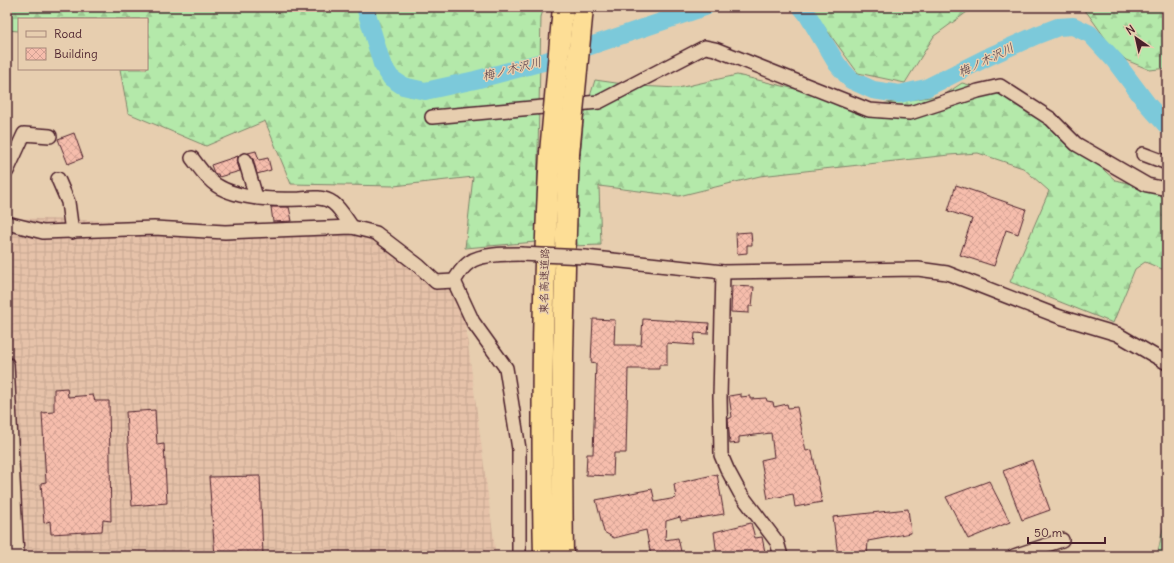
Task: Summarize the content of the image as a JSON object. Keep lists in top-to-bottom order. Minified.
{"streets":{"highway":["東名高速道路"]},"water":["梅ノ木沢川"],"legend":["Road","Building"],"scale_bar":"50 m","north":"top left"}
